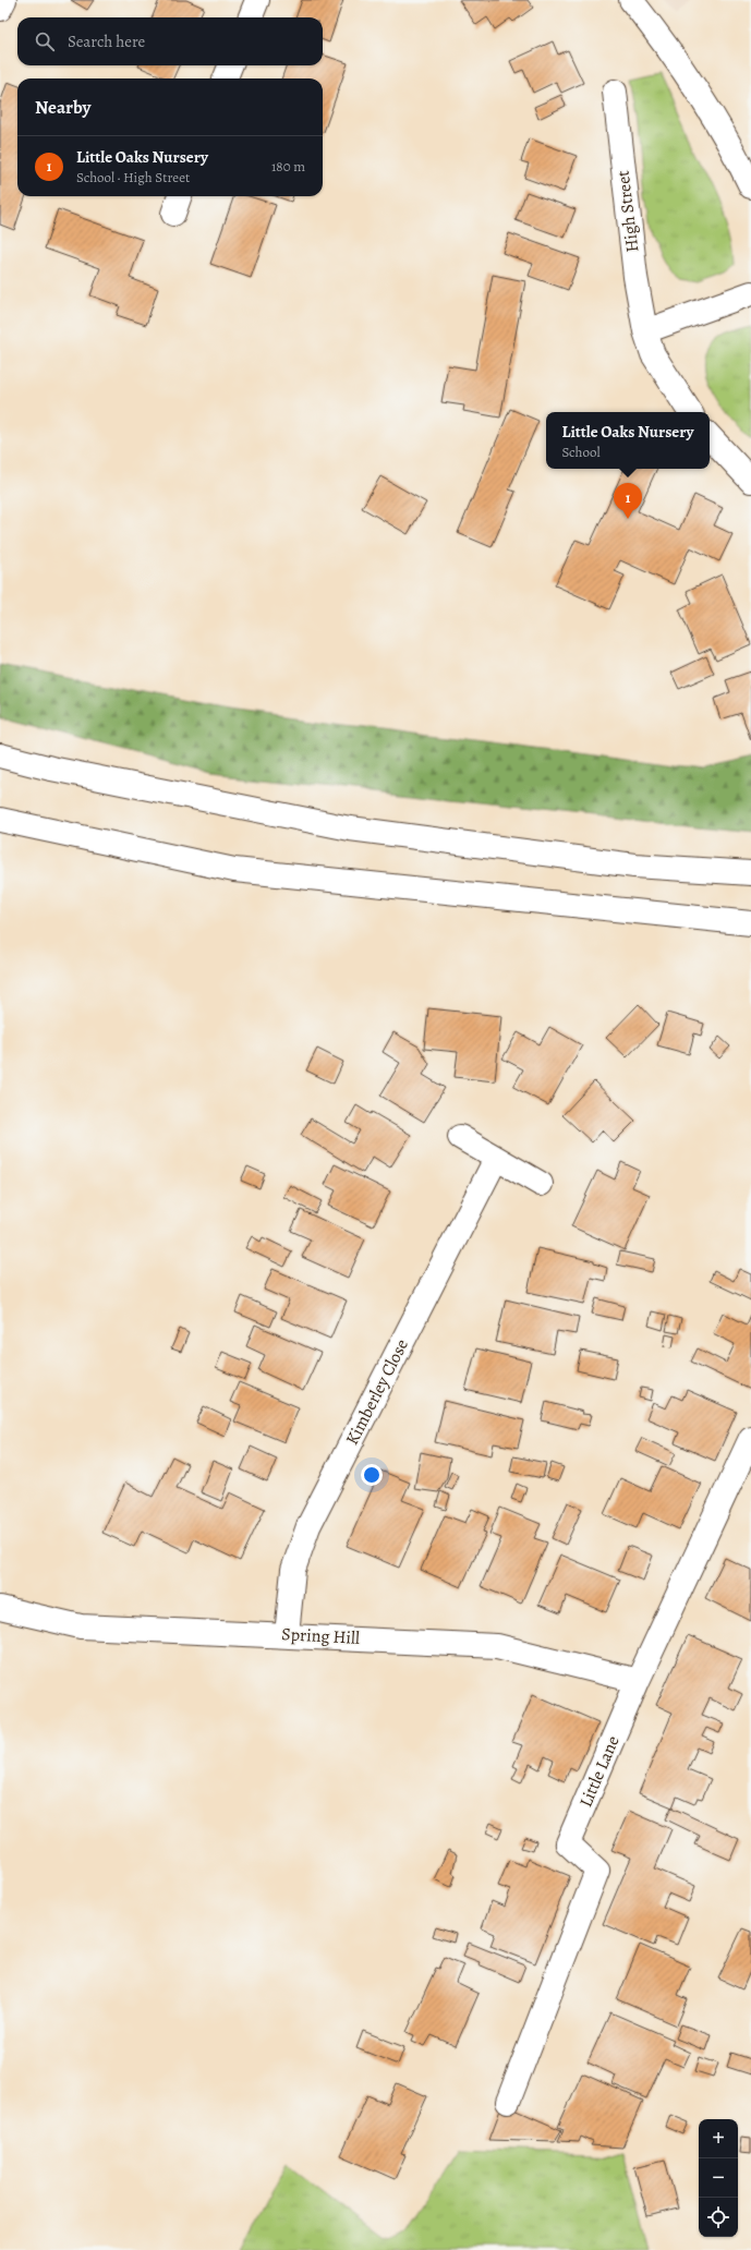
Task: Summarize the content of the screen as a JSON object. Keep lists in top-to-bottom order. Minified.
{"streets":{"main road":["High Street","Kimberley Close","Spring Hill","Little Lane"]},"crossings":[["Kimberley Close","Spring Hill"],["Spring Hill","Little Lane"]],"page":{"search":"Search here","heading":"Nearby","list":[{"mark":"1","name":"Little Oaks Nursery","note":"School · High Street","value":"180 m"}],"popup":["Little Oaks Nursery","School"],"pins":"1","map_buttons":["+","−"]}}
